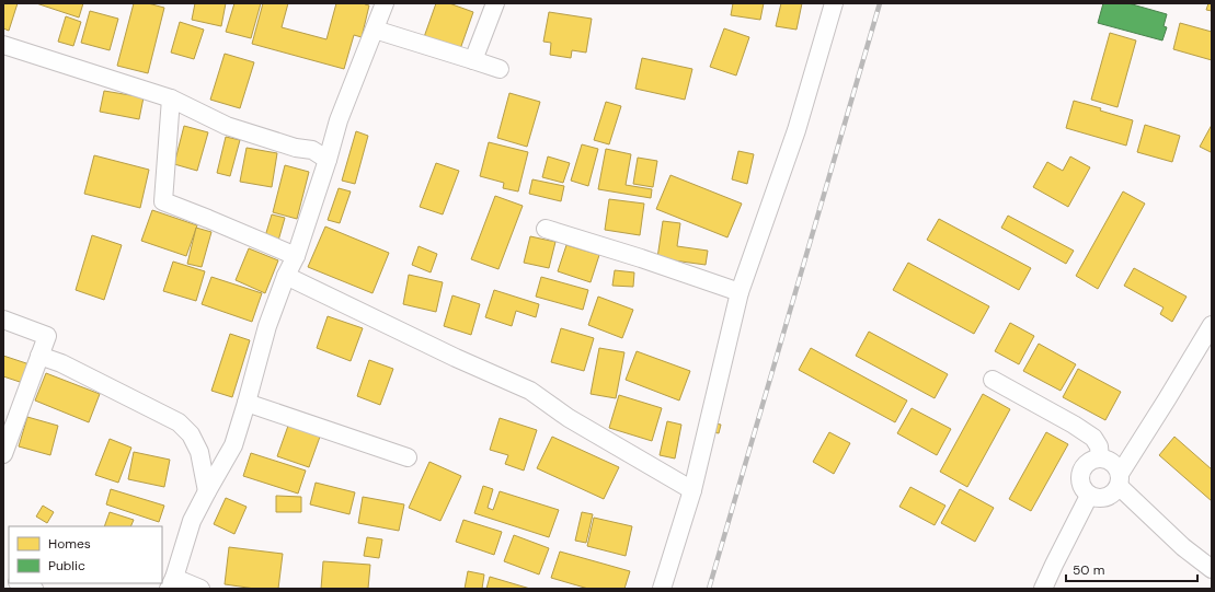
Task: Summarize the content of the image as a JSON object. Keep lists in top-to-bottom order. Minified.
{"legend":["Homes","Public"],"scale_bar":"50 m"}
